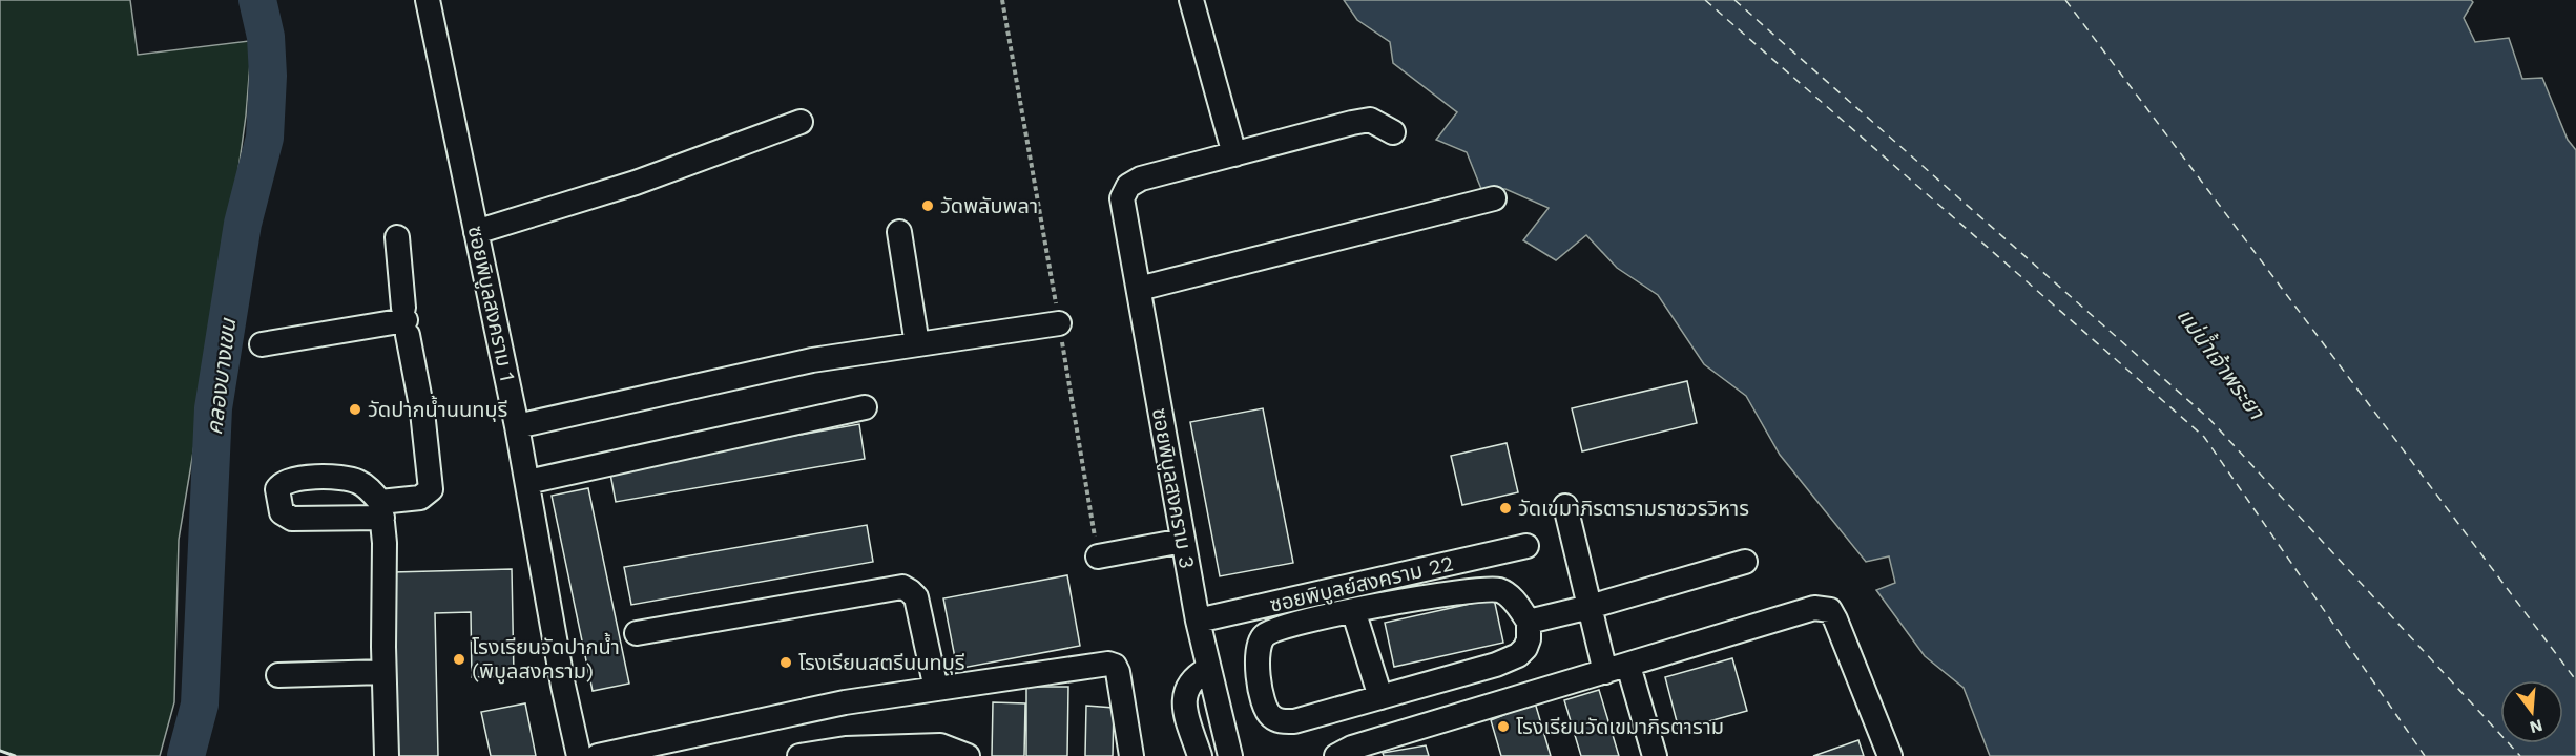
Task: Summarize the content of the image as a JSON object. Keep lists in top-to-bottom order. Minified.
{"streets":{"street":["ซอยพิบูลสงคราม 1","ซอยพิบูลสงคราม 3","ซอยพิบูลย์สงคราม 22"]},"crossings":[["ซอยพิบูลสงคราม 3","ซอยพิบูลย์สงคราม 22"]],"water":["แม่น้ำเจ้าพระยา","คลองบางเขน"],"places":["วัดพลับพลา","วัดปากน้ำนนทบุรี","วัดเขมาภิรตารามราชวรวิหาร","โรงเรียนวัดปากน้ำ (พิบูลสงคราม)","โรงเรียนสตรีนนทบุรี","โรงเรียนวัดเขมาภิรตาราม"],"north":"bottom"}
